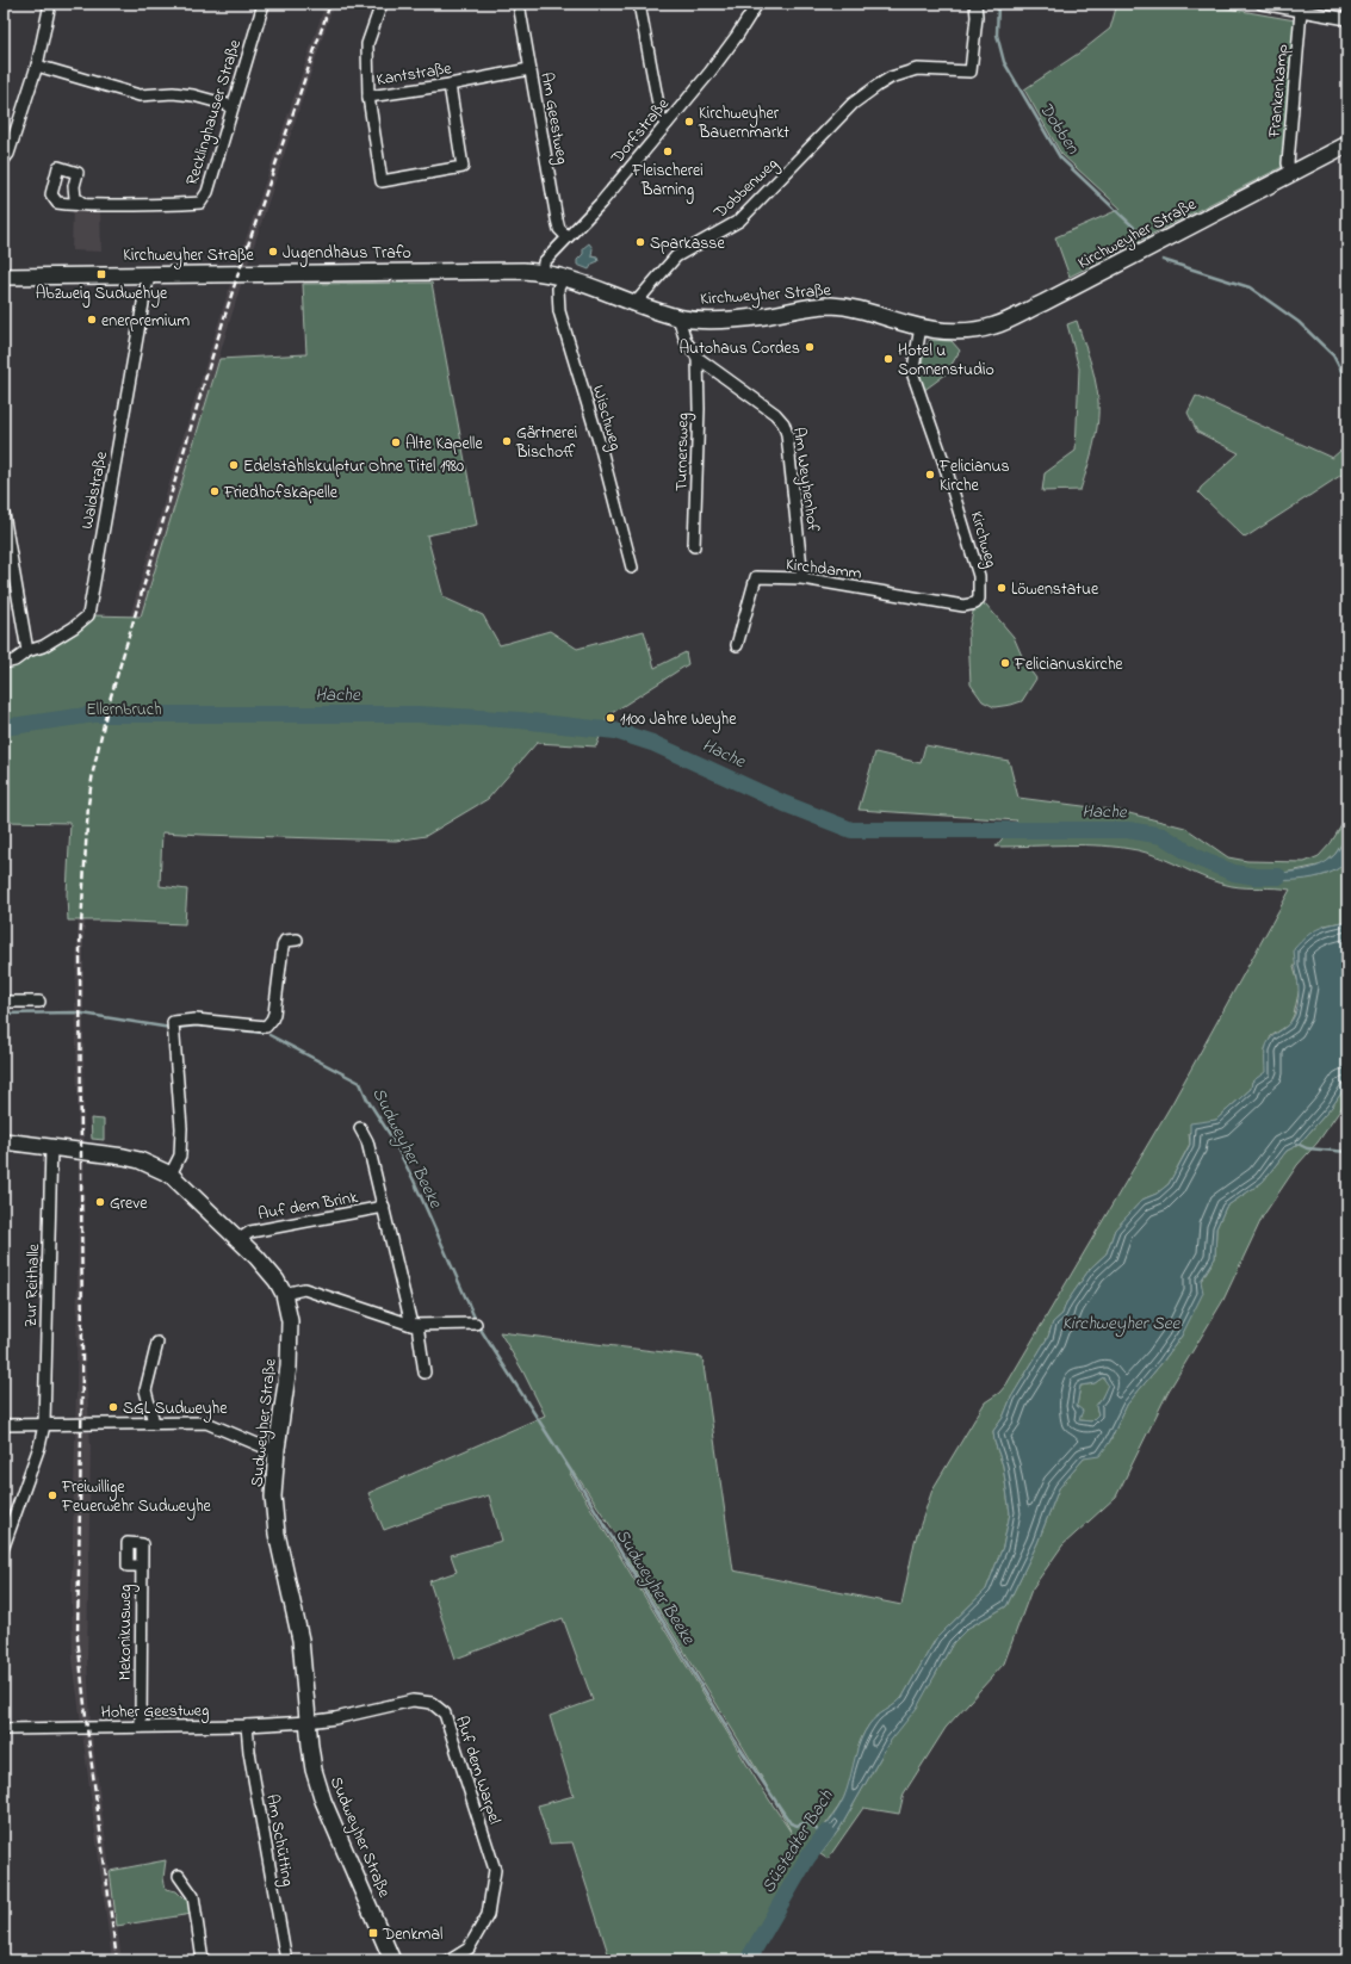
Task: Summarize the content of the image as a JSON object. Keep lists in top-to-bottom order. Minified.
{"streets":{"main road":["Kirchweyher Straße","Sudweyher Straße"],"street":["Kantstraße","Frankenkamp","Recklinghauser Straße","Am Geestweg","Dorfstraße","Dobbenweg","Wischweg","Turnersweg","Am Weyhenhof","Waldstraße","Kirchweg","Kirchdamm","Auf dem Brink","Zur Reithalle","Mekonikusweg","Hoher Geestweg","Auf dem Warpel","Am Schütting"]},"crossings":[["Kantstraße","Am Geestweg"],["Frankenkamp","Kirchweyher Straße"],["Am Geestweg","Dorfstraße"],["Dorfstraße","Kirchweyher Straße"],["Dobbenweg","Kirchweyher Straße"],["Kirchweyher Straße","Wischweg"],["Kirchweyher Straße","Am Weyhenhof"],["Kirchweyher Straße","Waldstraße"],["Kirchweyher Straße","Kirchweg"],["Turnersweg","Am Weyhenhof"],["Am Weyhenhof","Kirchdamm"],["Kirchweg","Kirchdamm"],["Auf dem Brink","Sudweyher Straße"],["Zur Reithalle","Sudweyher Straße"],["Sudweyher Straße","Hoher Geestweg"],["Sudweyher Straße","Auf dem Warpel"],["Mekonikusweg","Hoher Geestweg"],["Hoher Geestweg","Auf dem Warpel"],["Hoher Geestweg","Am Schütting"]],"water":["Dobben","Hache","Sudweyher Beeke","Kirchweyher See","Süstedter Bach"],"parks":["Ellernbruch"],"places":{"other":["Kirchweyher Bauernmarkt","Fleischerei Barning","Sparkasse","Jugendhaus Trafo","enerpremium","Autohaus Cordes","Hotel u Sonnenstudio","Gärtnerei Bischoff","Alte Kapelle","Edelstahlskulptur Ohne Titel 1980","Felicianus Kirche","Friedhofskapelle","Löwenstatue","Felicianuskirche","1100 Jahre Weyhe","Greve","SGL Sudweyhe","Freiwillige Feuerwehr Sudweyhe"],"transit":["Abzweig Sudwehye","Denkmal"]}}
